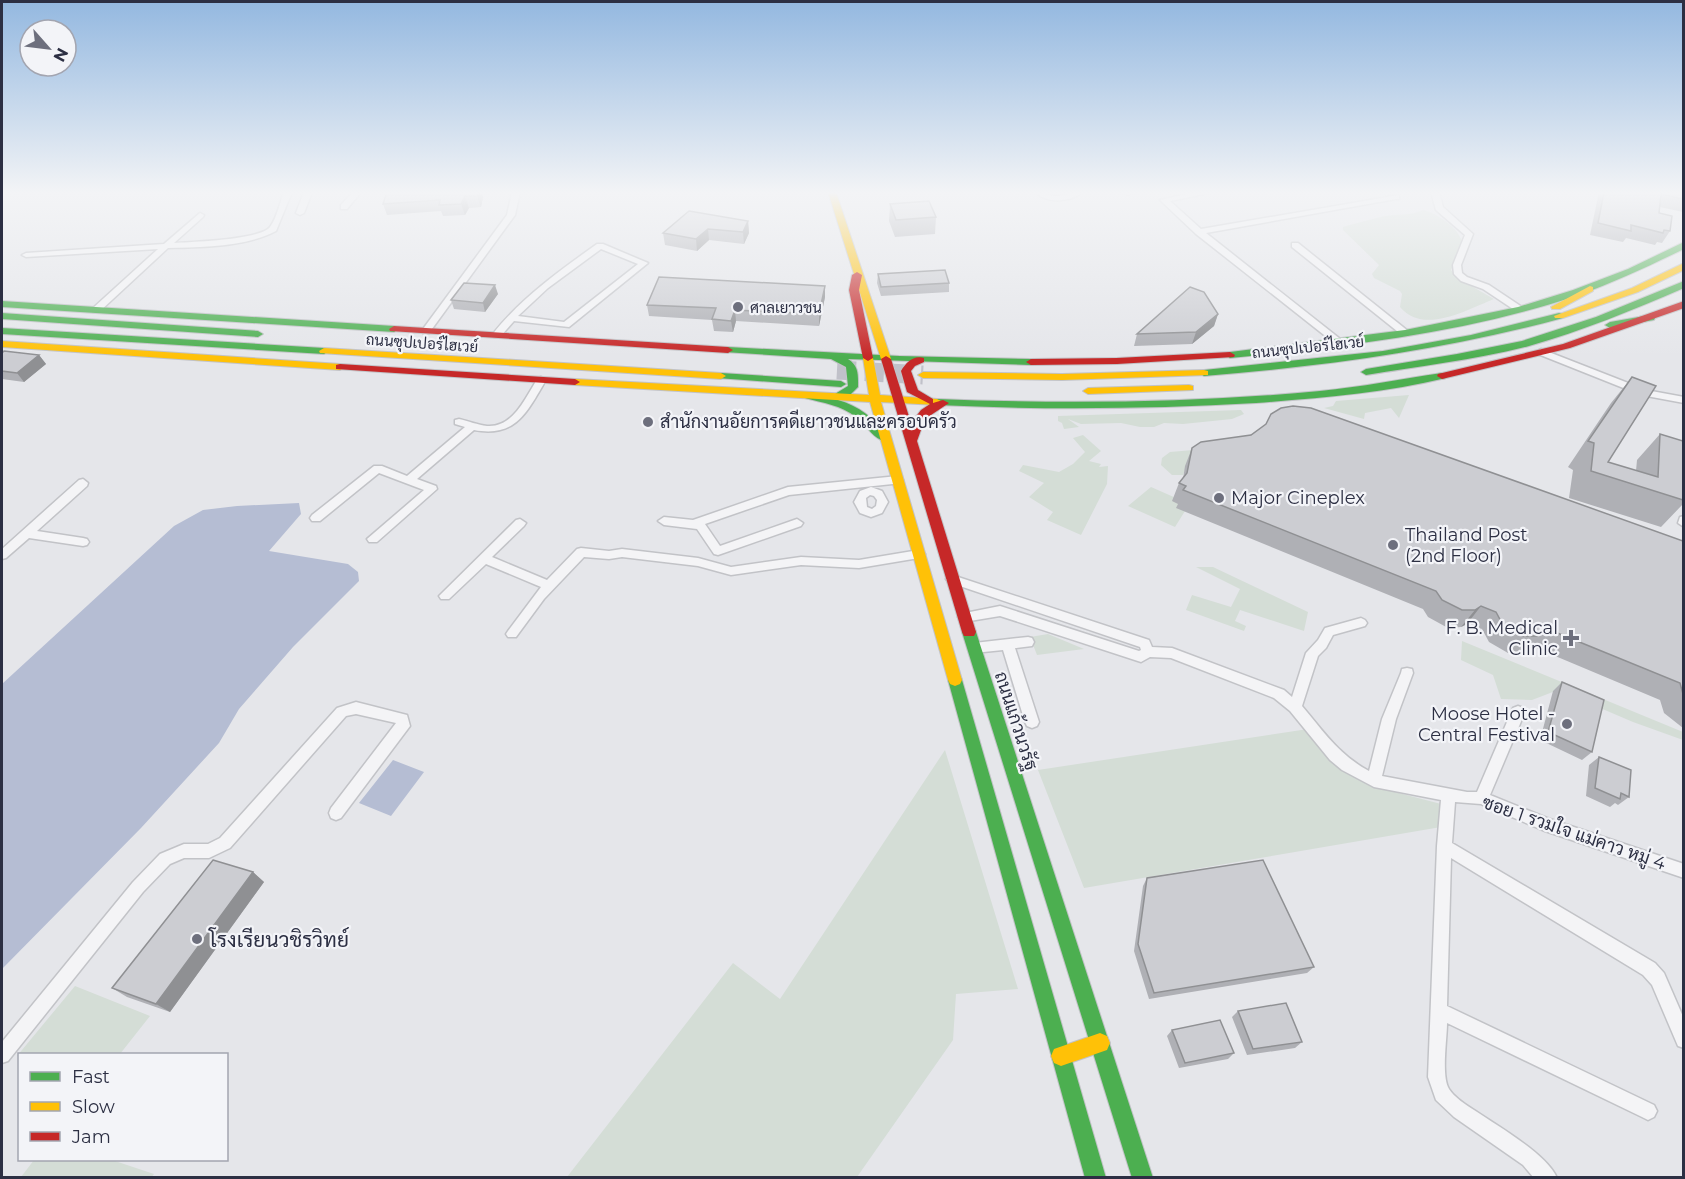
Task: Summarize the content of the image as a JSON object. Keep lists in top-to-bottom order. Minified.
{"streets":{"main road":["ถนนซุปเปอร์ไฮเวย์","ถนนแก้วนวรัฐ"],"street":["ซอย 1 รวมใจ แม่คาว หมู่ 4"]},"crossings":[["ถนนแก้วนวรัฐ","ซอย 1 รวมใจ แม่คาว หมู่ 4"]],"places":{"other":["ศาลเยาวชน","สำนักงานอัยการคดีเยาวชนและครอบครัว","Major Cineplex","Thailand Post (2nd Floor)","Moose Hotel - Central Festival","โรงเรียนวชิรวิทย์"],"health":["F. B. Medical Clinic"]},"legend":["Fast","Slow","Jam"],"north":"bottom right"}
